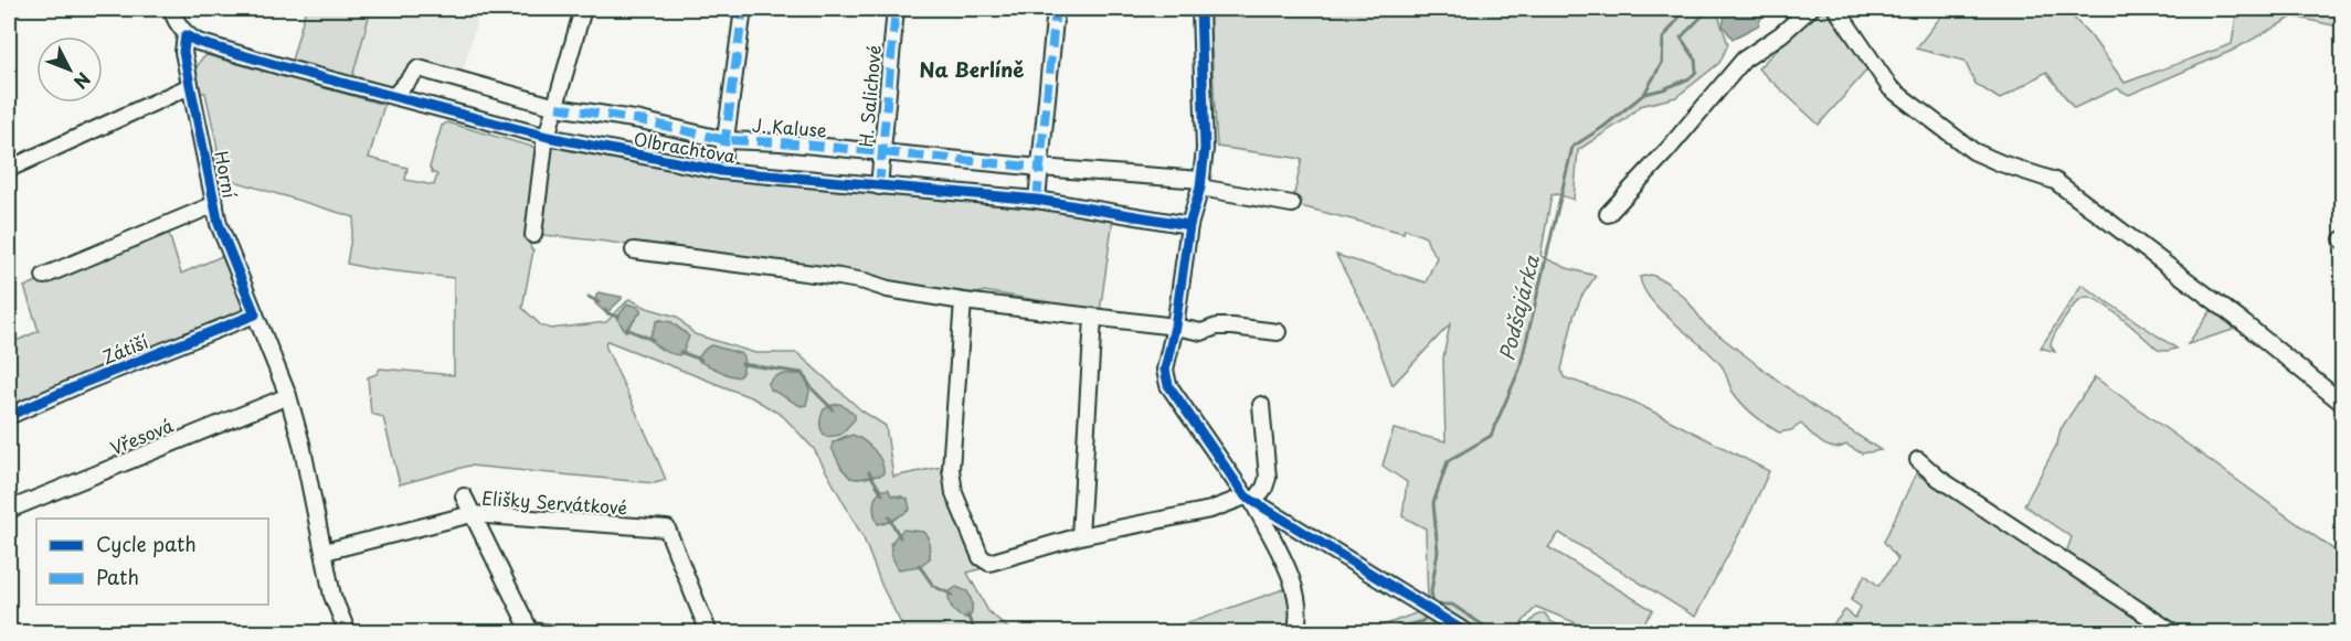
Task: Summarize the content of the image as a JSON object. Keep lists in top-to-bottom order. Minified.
{"streets":{"street":["H. Salichové","J. Kaluse","Olbrachtova","Horní","Zátiší","Vřesová","Elišky Servátkové"]},"crossings":[["H. Salichové","J. Kaluse"],["H. Salichové","Olbrachtova"],["J. Kaluse","Olbrachtova"],["Olbrachtova","Horní"],["Horní","Zátiší"],["Horní","Vřesová"],["Horní","Elišky Servátkové"]],"districts":["Na Berlíně"],"water":["Podšajárka"],"legend":["Cycle path","Path"],"north":"bottom right"}
